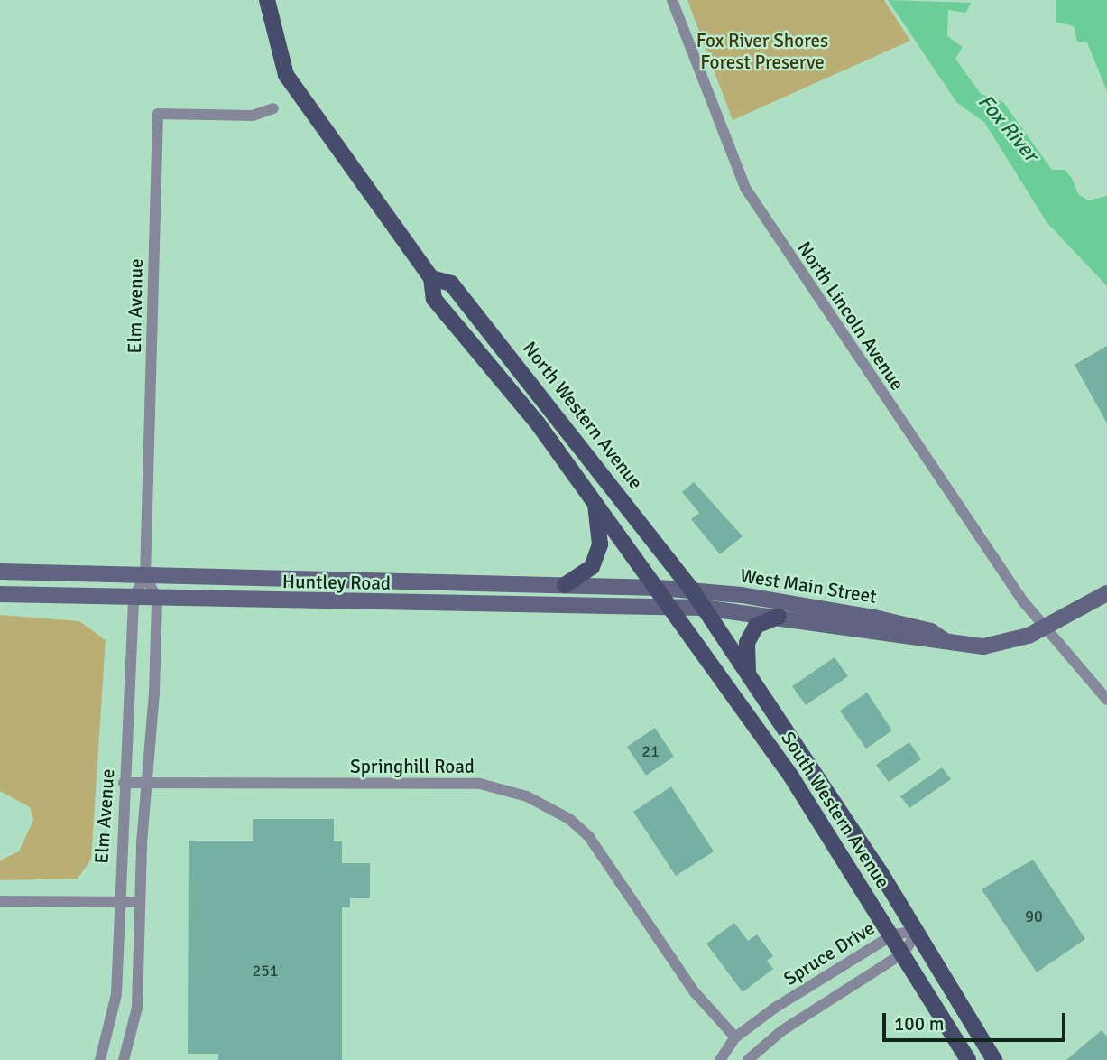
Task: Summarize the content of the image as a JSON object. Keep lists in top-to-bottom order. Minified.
{"streets":{"main road":["North Western Avenue","South Western Avenue"],"street":["Elm Avenue","North Lincoln Avenue","Huntley Road","West Main Street","Springhill Road","Spruce Drive"]},"crossings":[["Elm Avenue","Huntley Road"],["Elm Avenue","Springhill Road"],["North Lincoln Avenue","West Main Street"],["North Western Avenue","Huntley Road"],["North Western Avenue","West Main Street"],["North Western Avenue","South Western Avenue"],["Huntley Road","West Main Street"],["Huntley Road","South Western Avenue"],["West Main Street","South Western Avenue"],["Springhill Road","Spruce Drive"],["South Western Avenue","Spruce Drive"]],"water":["Fox River"],"parks":["Fox River Shores Forest Preserve"],"house_numbers":["21","90","251"],"scale_bar":"100 m"}
